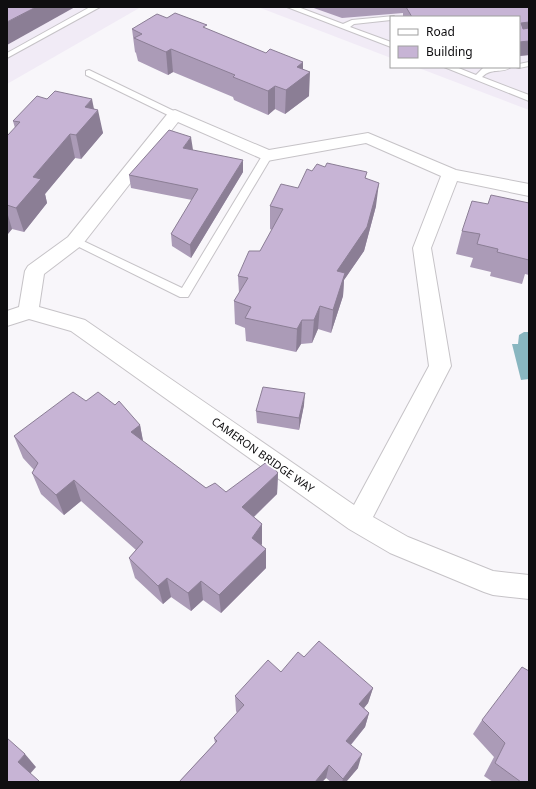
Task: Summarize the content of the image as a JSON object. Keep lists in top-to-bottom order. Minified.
{"streets":{"street":["CAMERON BRIDGE WAY"]},"legend":["Road","Building"]}
